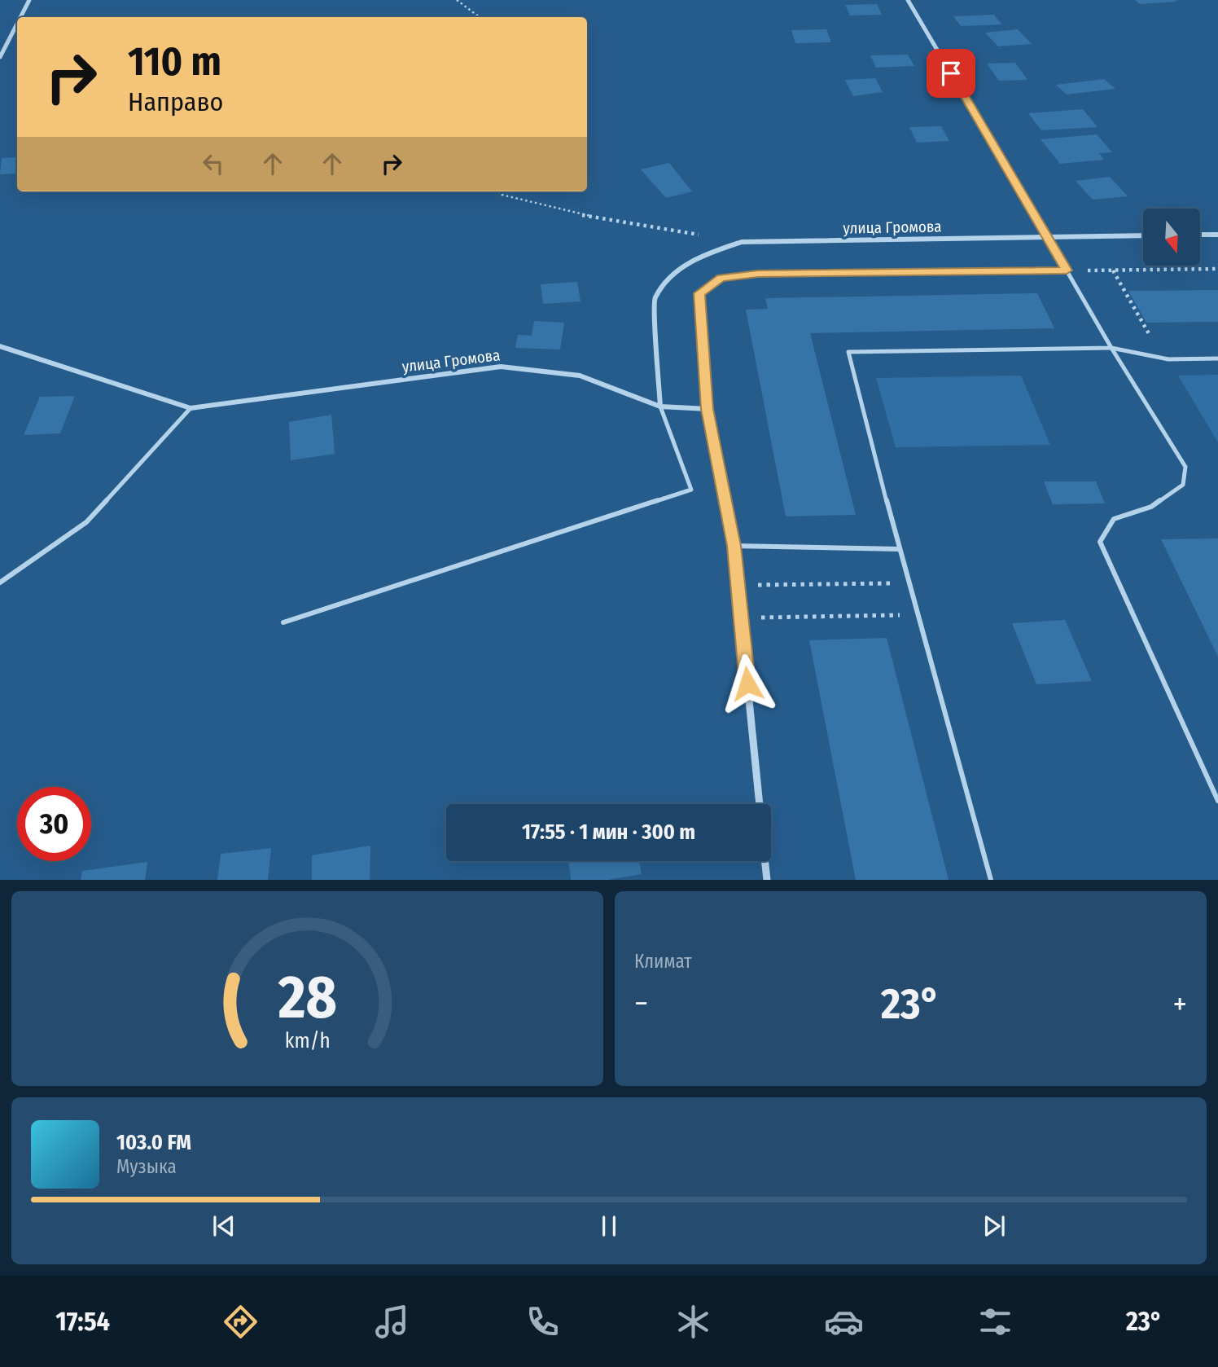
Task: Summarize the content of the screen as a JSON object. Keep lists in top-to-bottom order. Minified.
{"streets":{"street":["улица Громова"]},"north":"bottom","page":{"turn":["110 m","Направо"],"limit":"30","trip":"17:55 · 1 мин · 300 m","tile":"Климат","heat":["−","23°","+"],"song":["103.0 FM","Музыка"],"tabs":["17:54","23°"],"gauge":["28","km/h"]}}
